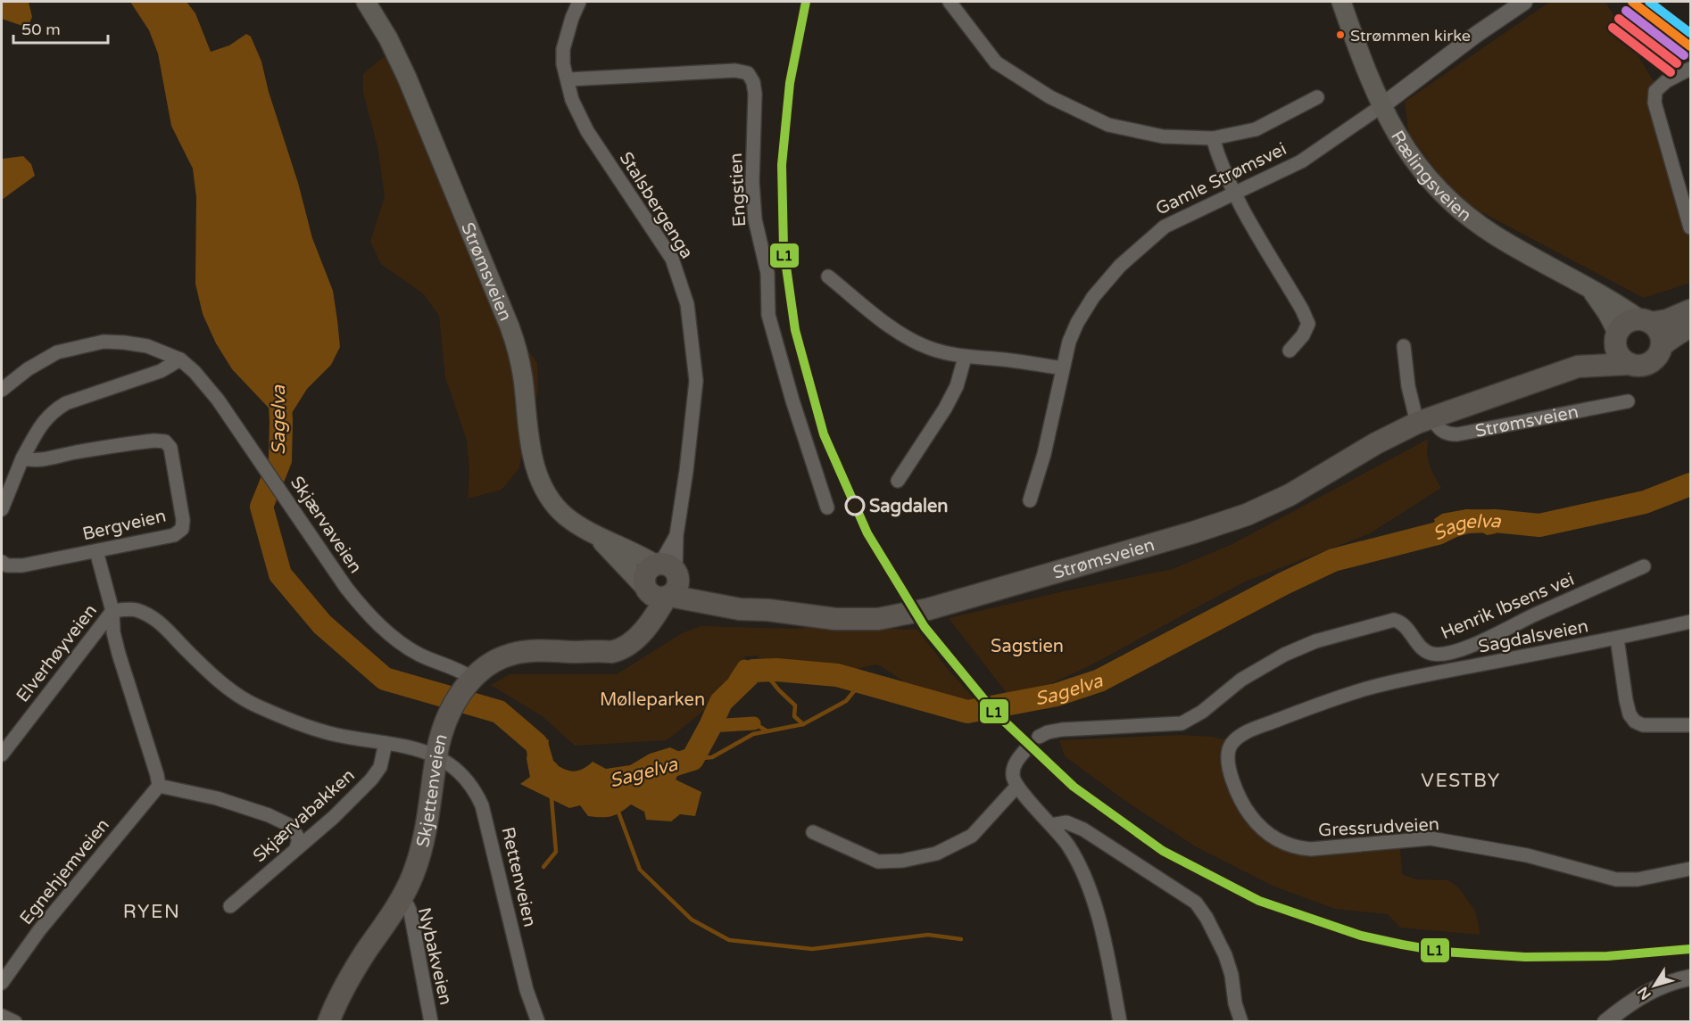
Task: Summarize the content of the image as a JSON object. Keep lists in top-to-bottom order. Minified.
{"streets":{"main road":["Rælingsveien","Strømsveien","Skjettenveien"],"street":["Gamle Strømsvei","Engstien","Stalsbergenga","Bergveien","Skjærvaveien","Henrik Ibsens vei","Sagdalsveien","Elverhøyveien","Skjærvabakken","Gressrudveien","Egnehjemveien","Rettenveien","Nybakveien"]},"crossings":[["Rælingsveien","Gamle Strømsvei"],["Rælingsveien","Strømsveien"],["Engstien","Stalsbergenga"],["Stalsbergenga","Strømsveien"],["Stalsbergenga","Skjettenveien"],["Strømsveien","Skjettenveien"],["Skjærvaveien","Skjettenveien"],["Sagdalsveien","Gressrudveien"],["Elverhøyveien","Skjettenveien"],["Elverhøyveien","Skjærvabakken"],["Elverhøyveien","Rettenveien"],["Skjettenveien","Rettenveien"],["Skjettenveien","Nybakveien"]],"districts":["VESTBY","RYEN"],"water":["Sagelva"],"parks":["Sagstien","Mølleparken"],"places":["Strømmen kirke","Sagdalen"],"lines":["transit line L1"],"scale_bar":"50 m","north":"bottom left"}
